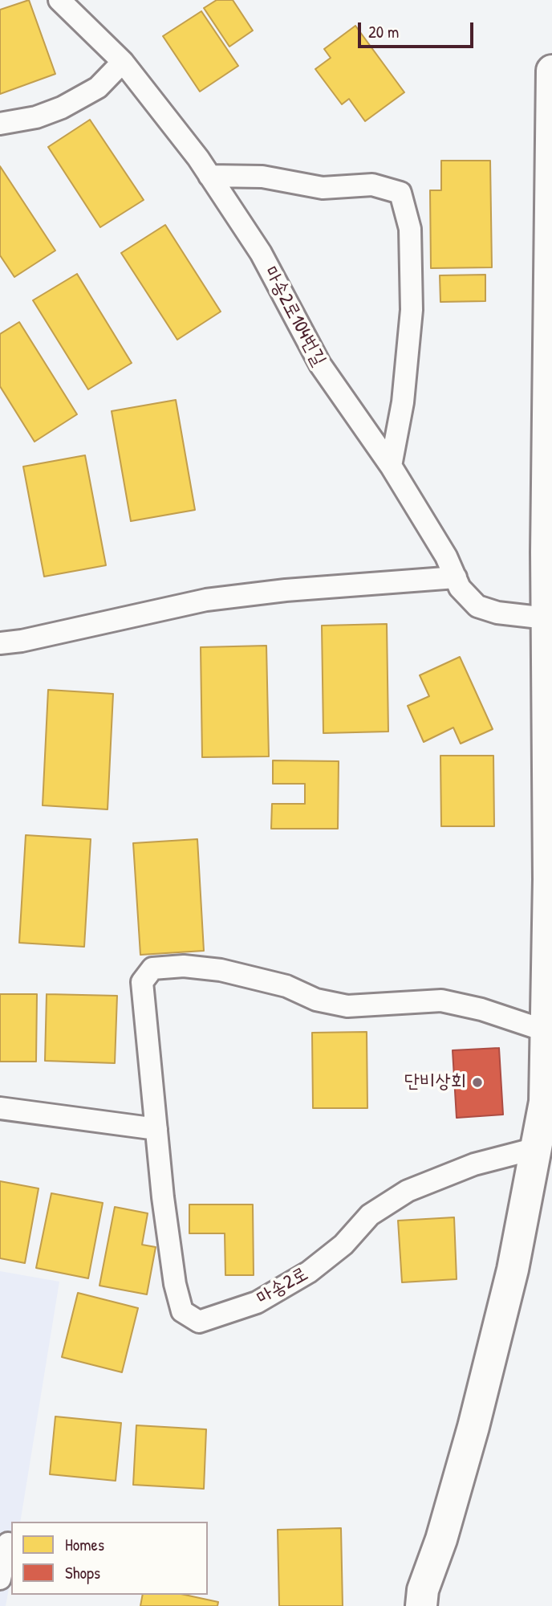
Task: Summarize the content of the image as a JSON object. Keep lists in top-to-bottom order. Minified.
{"streets":{"lane":["마송2로104번길","마송2로"]},"places":["단비상회"],"legend":["Homes","Shops"],"scale_bar":"20 m"}
